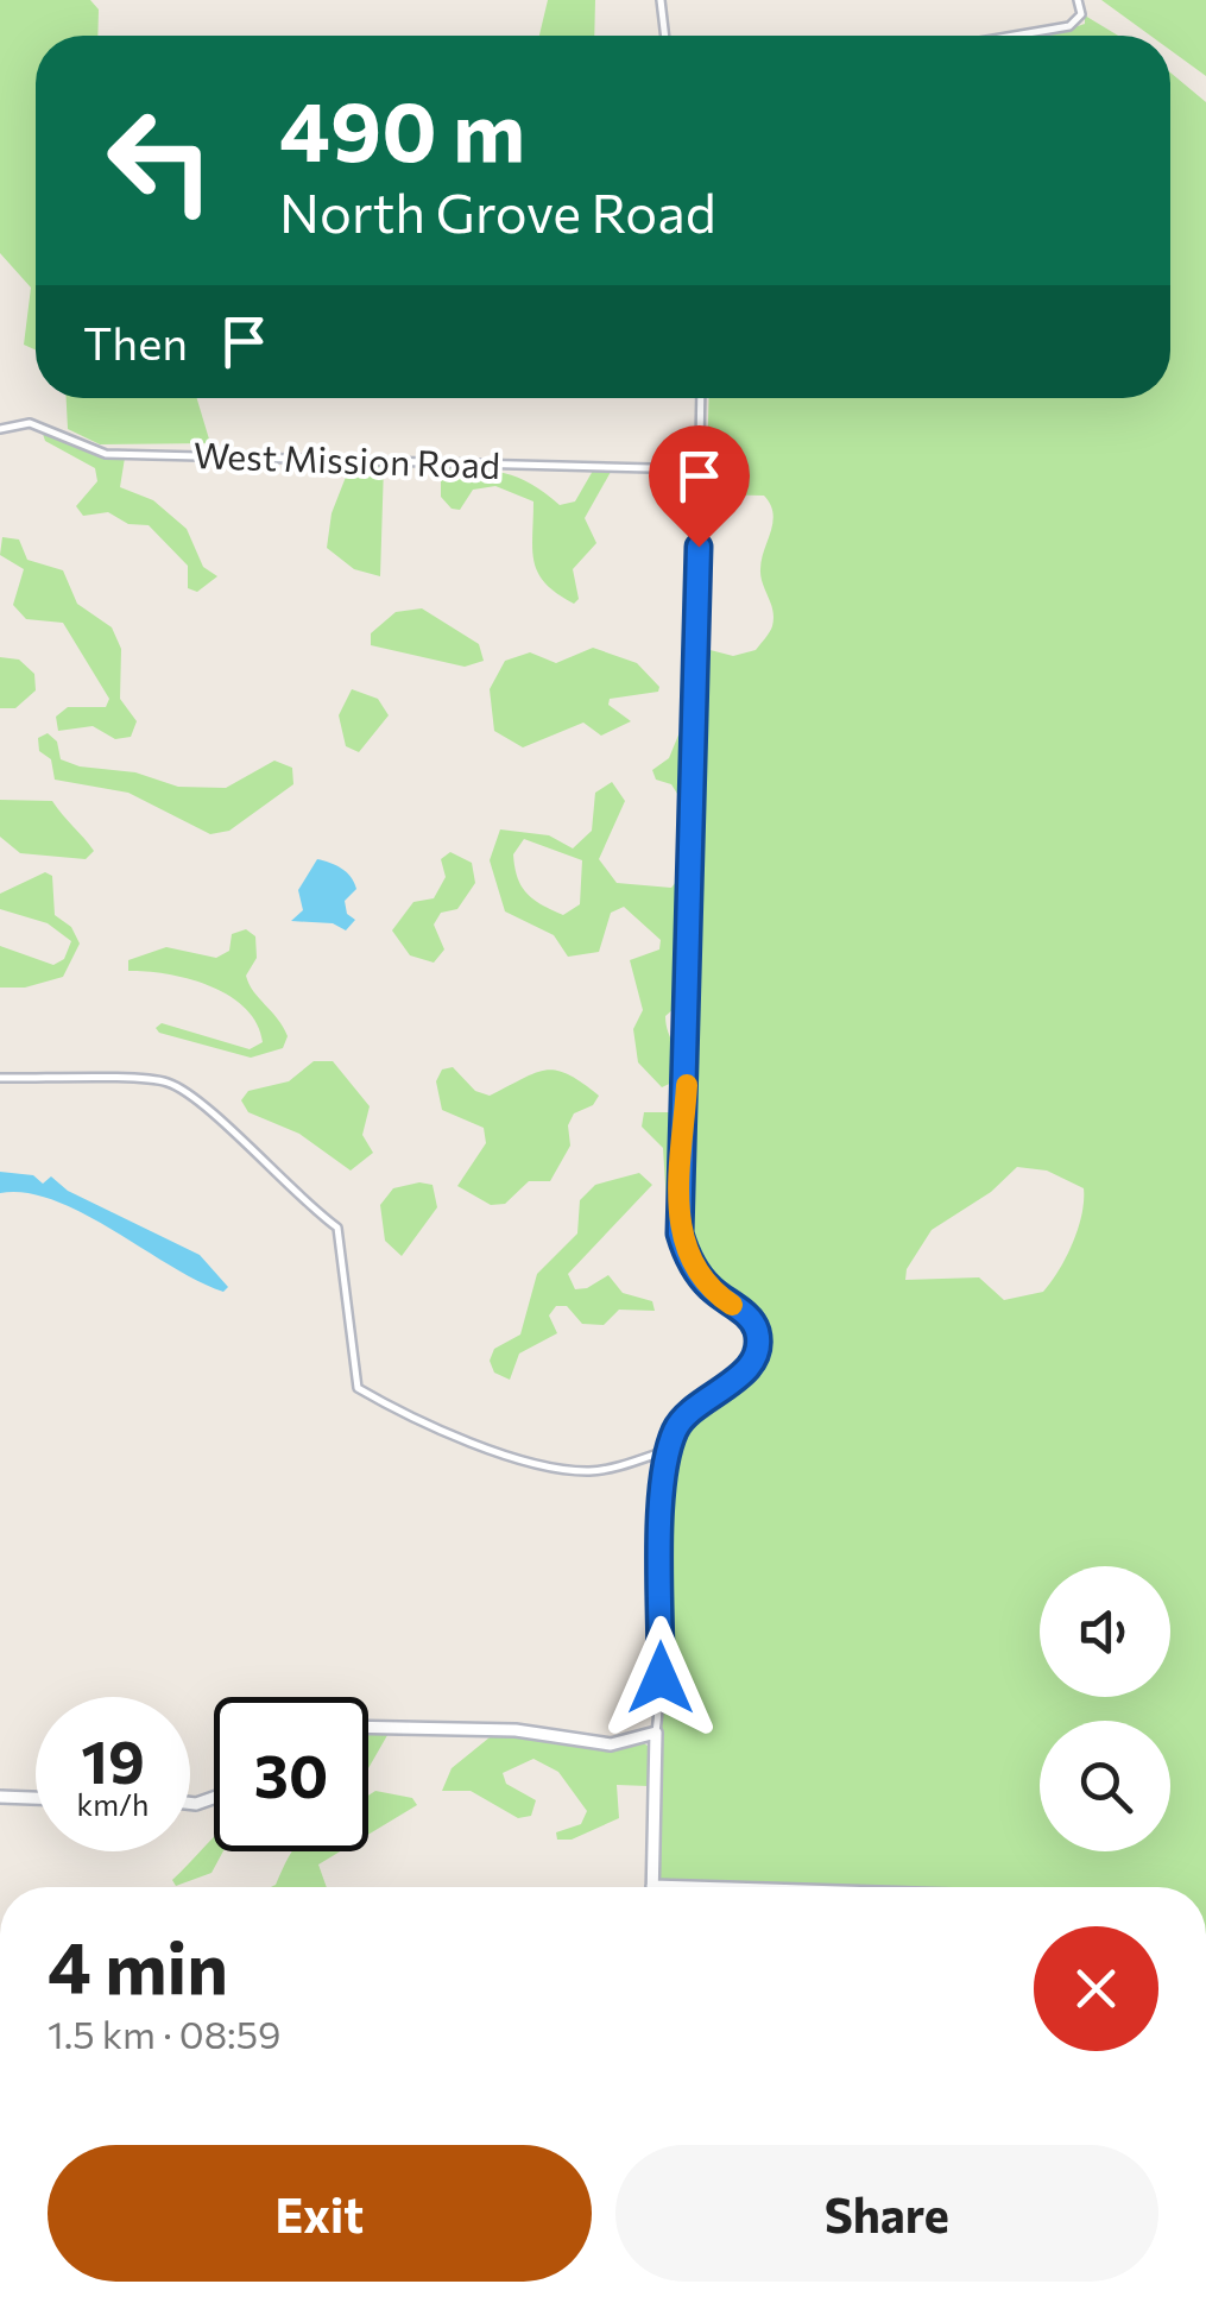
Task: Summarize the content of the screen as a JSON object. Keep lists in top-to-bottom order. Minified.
{"streets":{"street":["West Mission Road"]},"page":{"turn":["490 m","North Grove Road"],"then":"Then","speed":"19 km/h","limit":"30","heading":["4 min","1.5 km · 08:59"],"buttons":["Exit","Share"]}}
